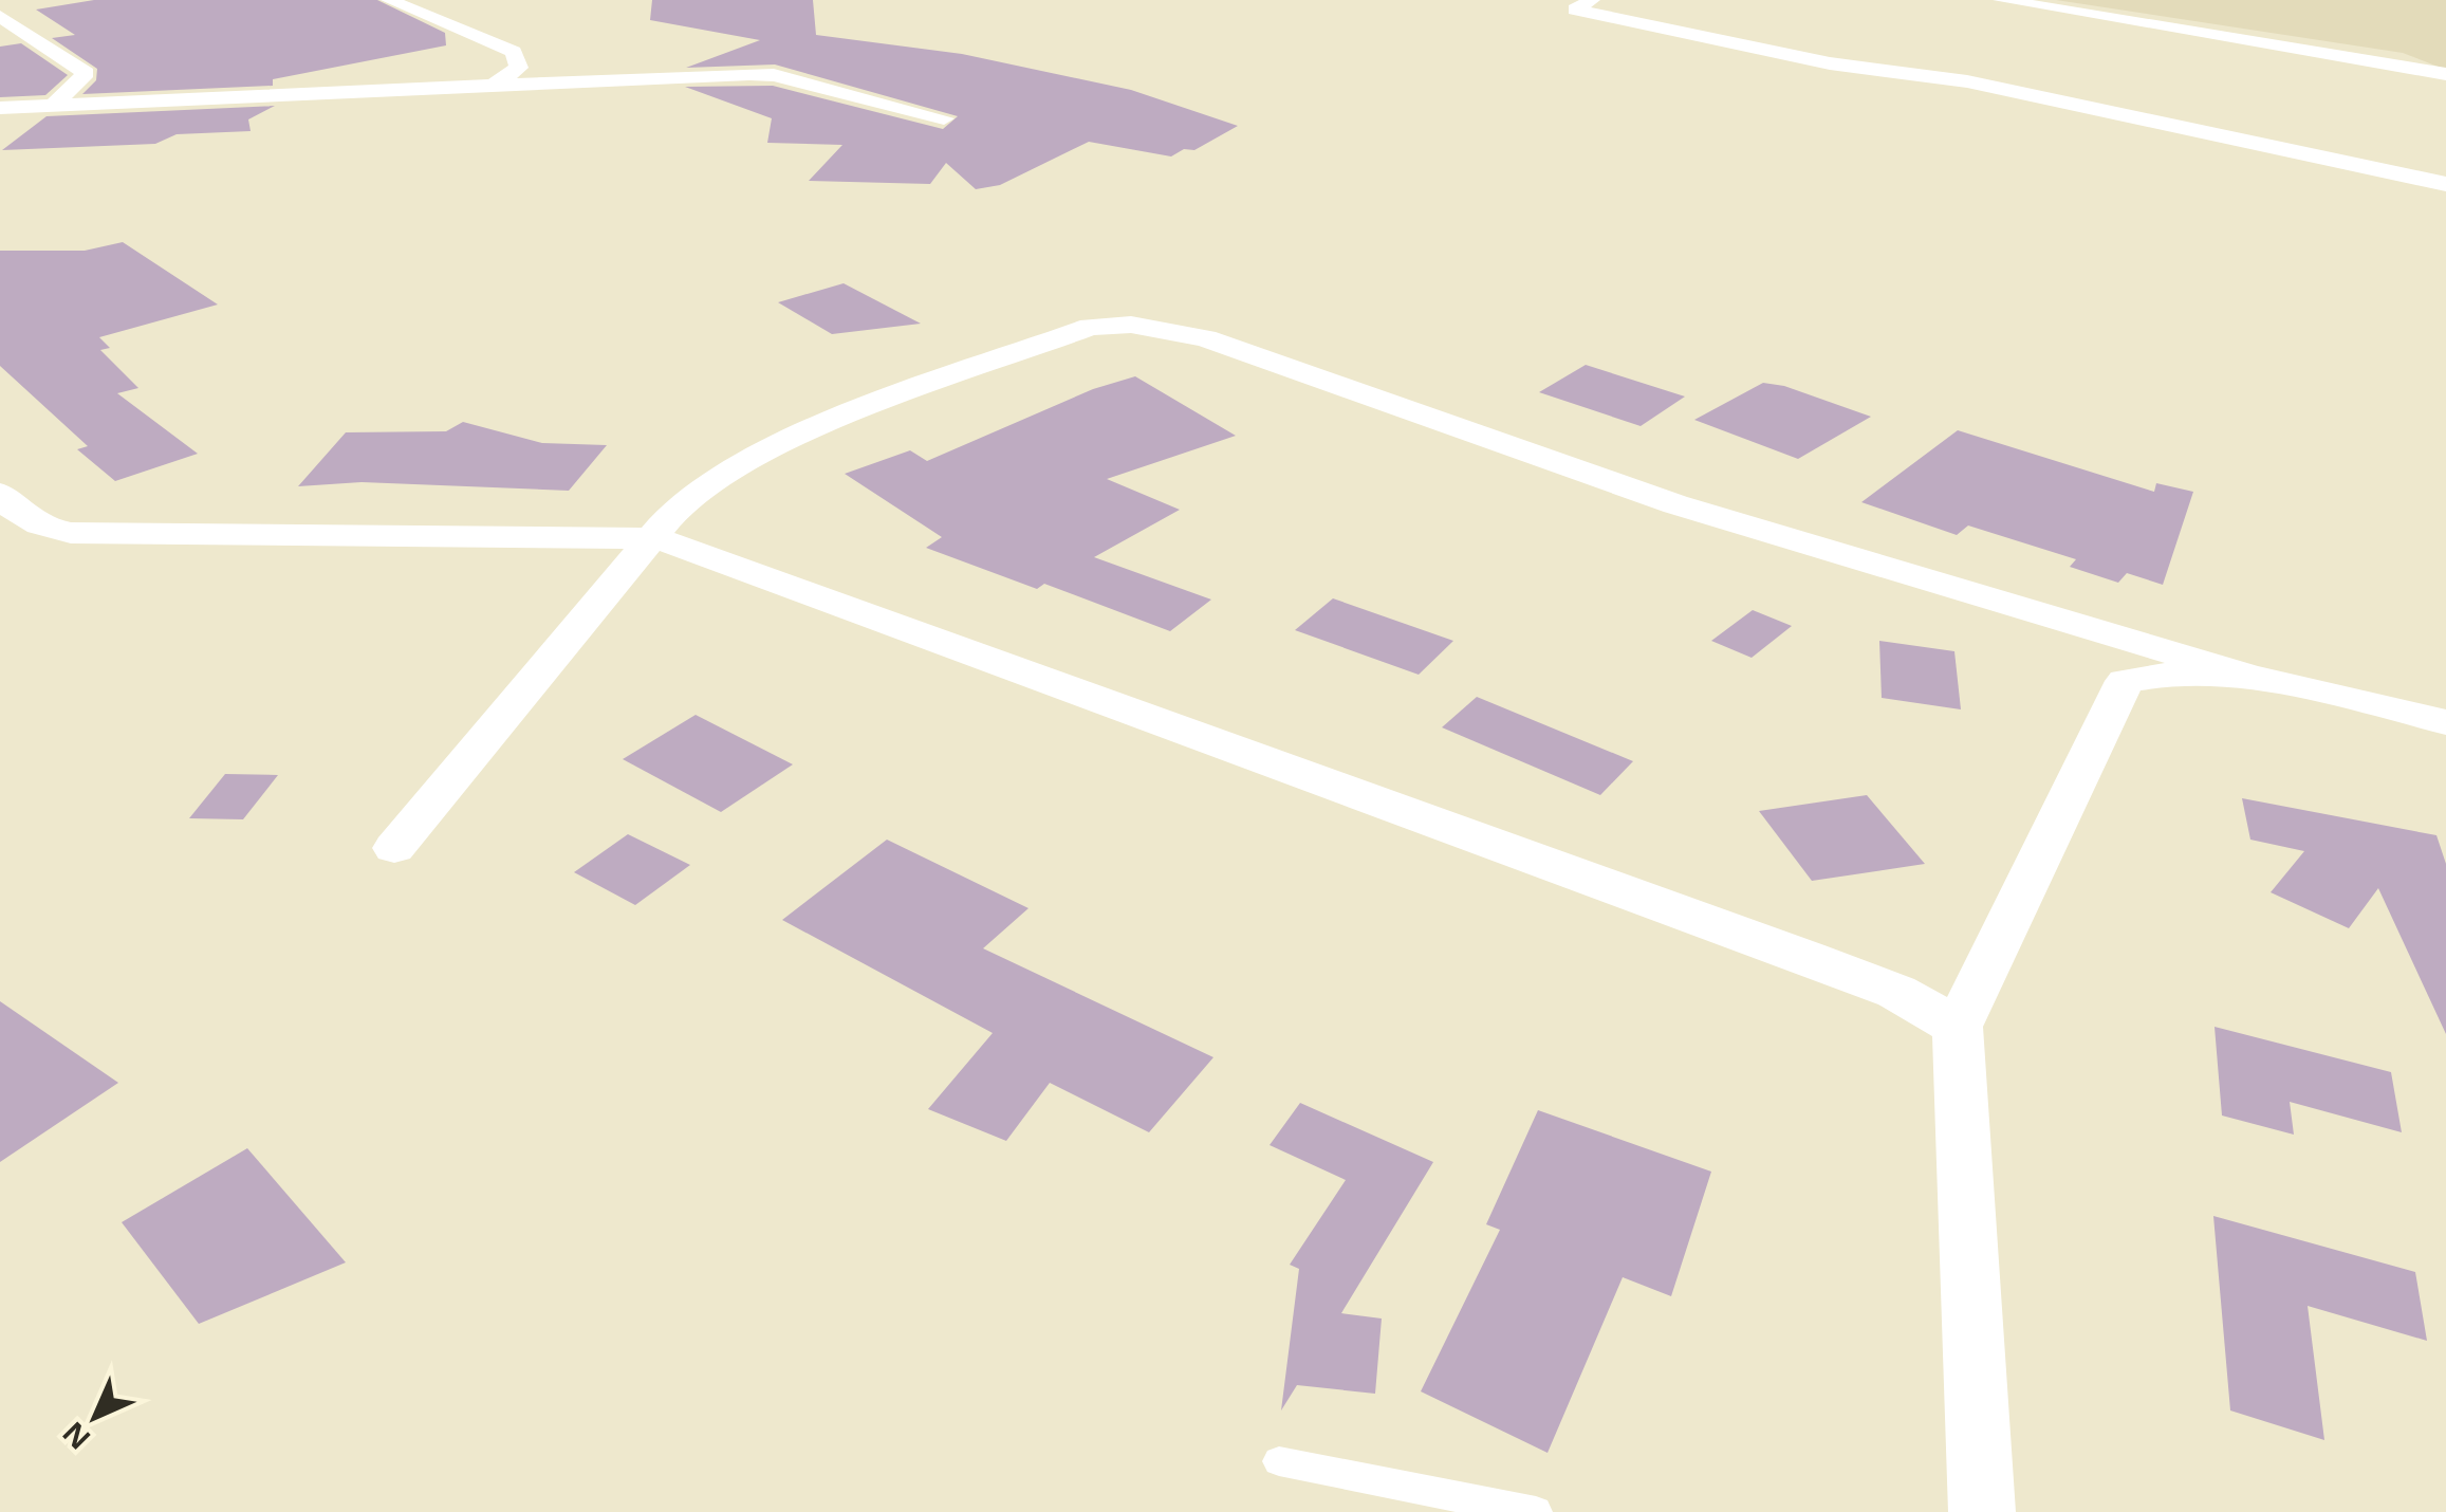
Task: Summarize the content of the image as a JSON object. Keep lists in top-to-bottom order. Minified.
{"north":"bottom left"}
